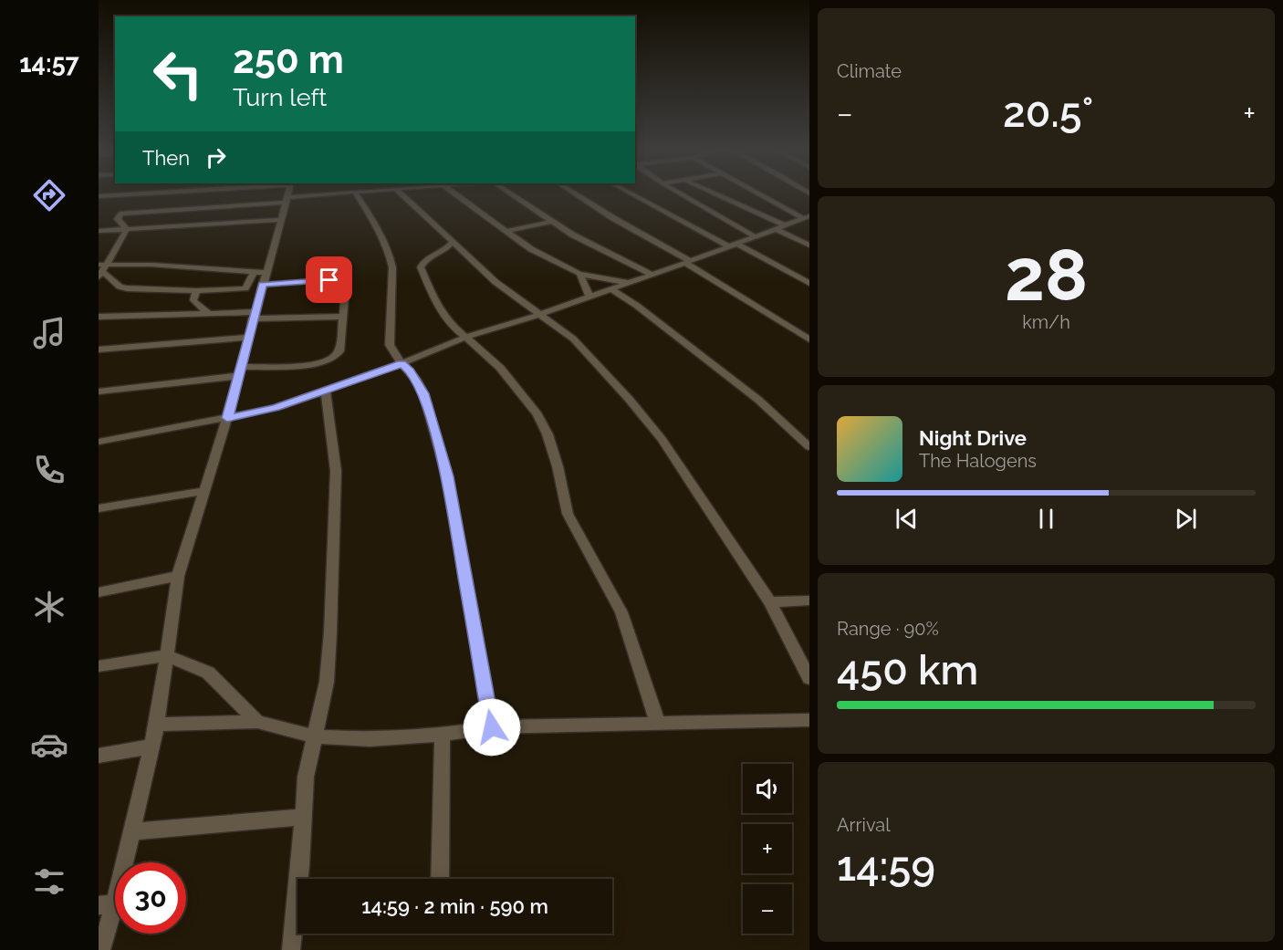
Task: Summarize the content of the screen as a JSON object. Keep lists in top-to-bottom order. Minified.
{"page":{"tabs":"14:57","tile":["Climate",["28","km/h"],["Range · 90%","450 km"],["Arrival","14:59"]],"turn":["250 m","Turn left"],"heat":["−","20.5°","+"],"then":"Then","song":["Night Drive","The Halogens"],"map_buttons":["+","−"],"limit":"30","trip":"14:59 · 2 min · 590 m"}}
